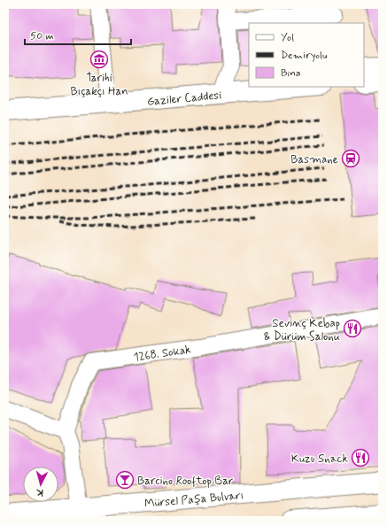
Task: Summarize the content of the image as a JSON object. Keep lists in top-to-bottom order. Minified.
{"streets":{"main road":["Gaziler Caddesi","Mürsel Paşa Bulvarı"],"street":["1268. Sokak"]},"places":{"museum":["Tarihi Bıçakçı Han"],"station":["Basmane"],"restaurant":["Sevinç Kebap & Dürüm Salonu","Kuzu Snack"],"bar":["Barcino Rooftop Bar"]},"legend":["Yol","Demiryolu","Bina"],"scale_bar":"50 m","north":"bottom"}
